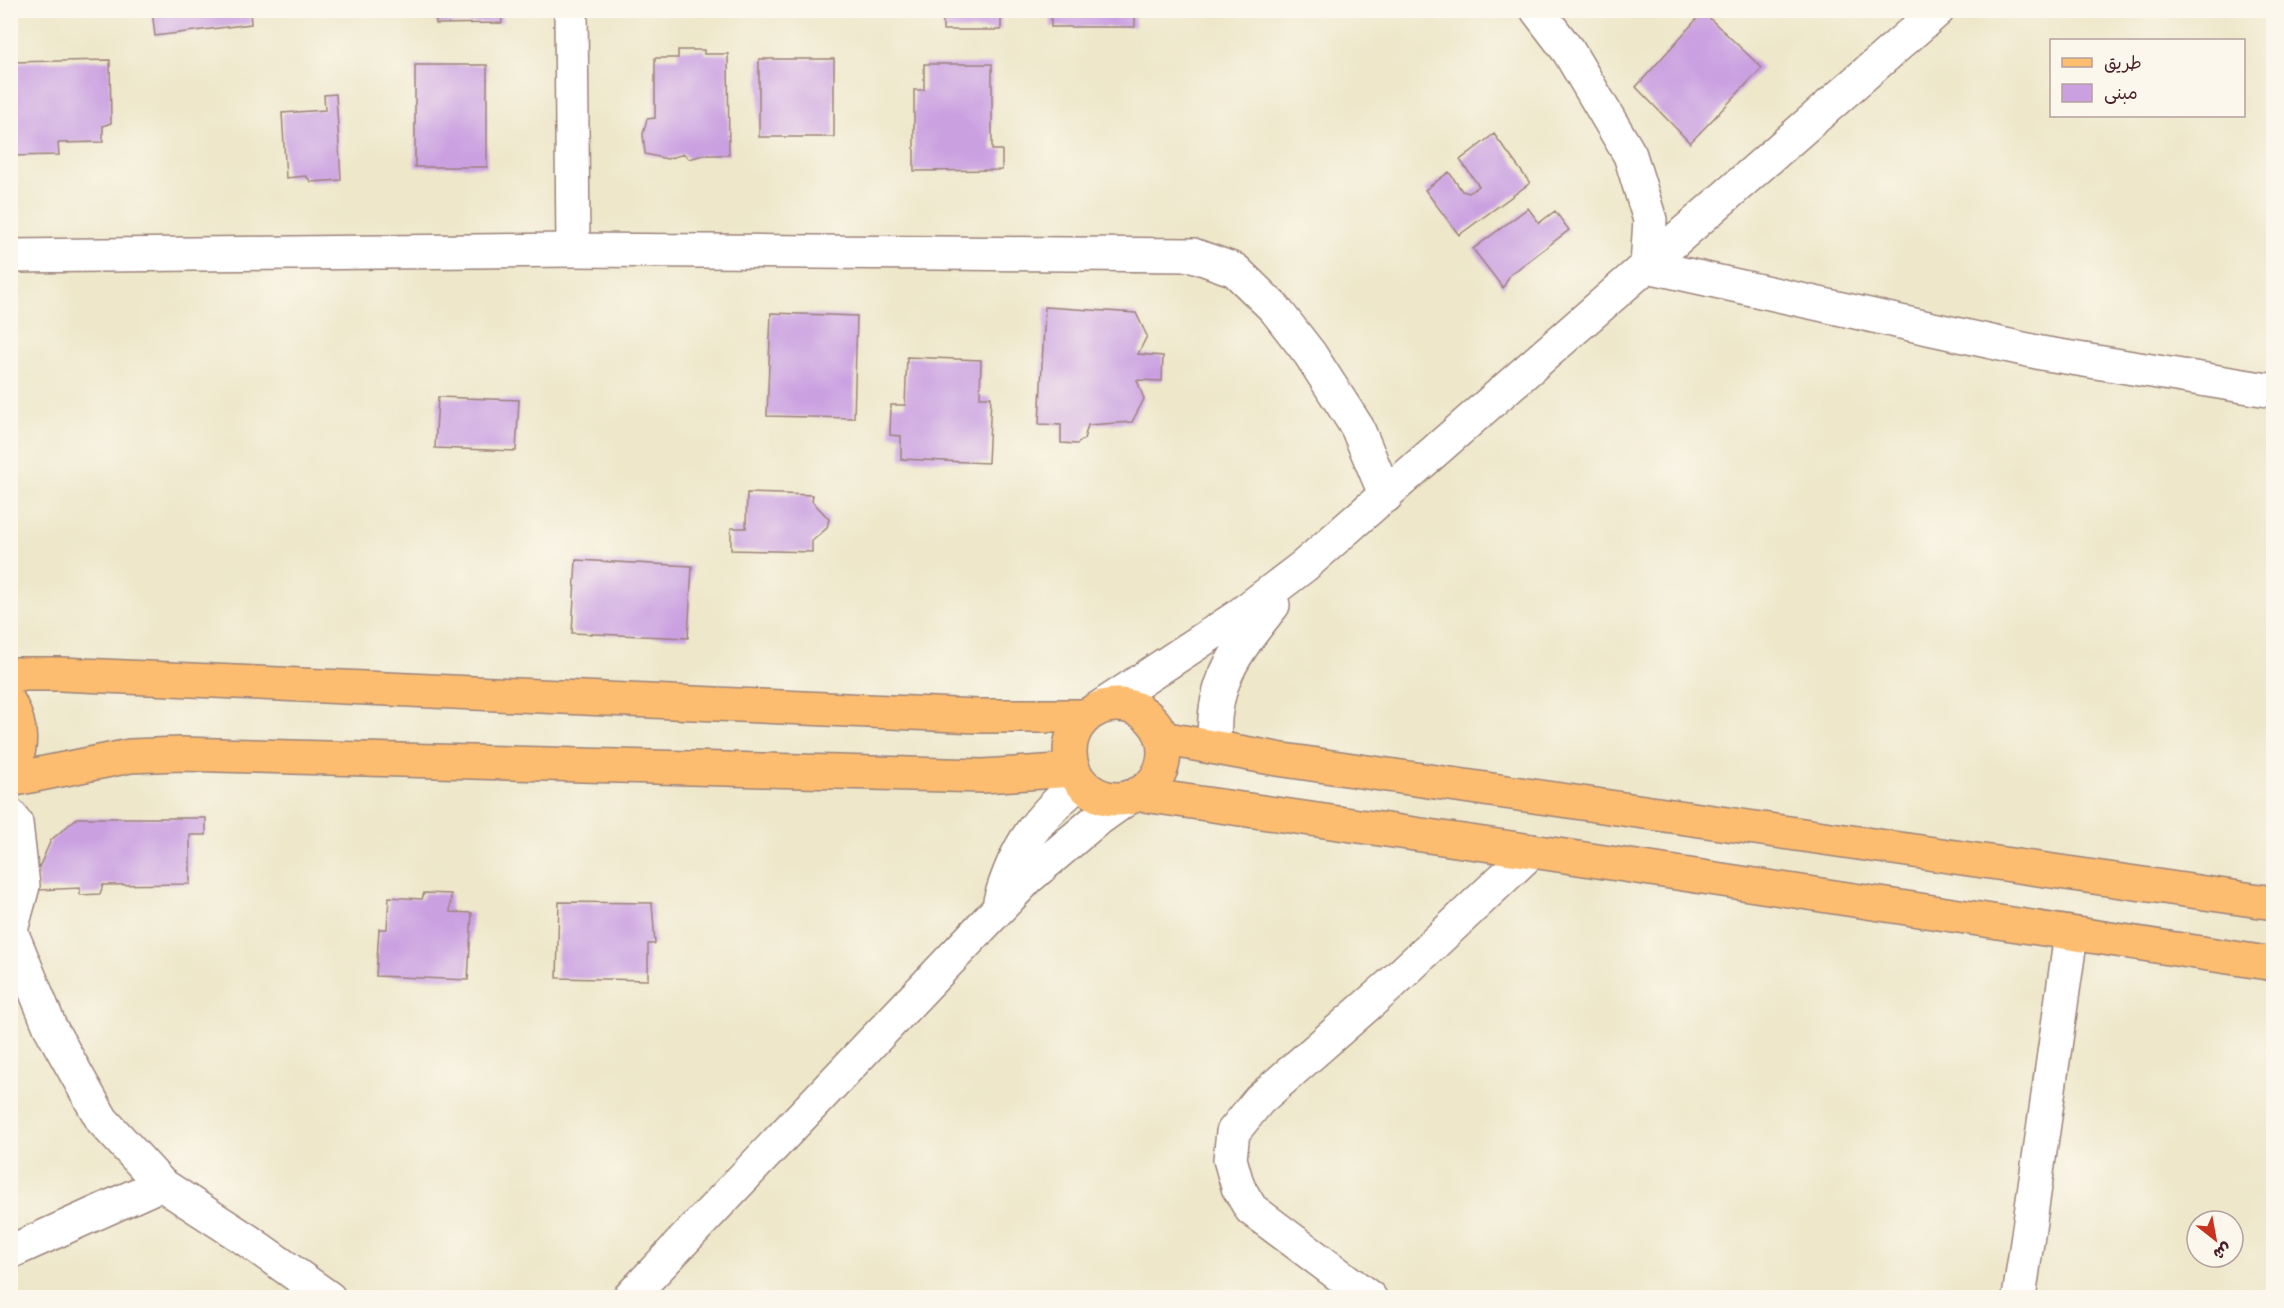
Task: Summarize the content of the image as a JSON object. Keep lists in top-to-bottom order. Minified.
{"legend":["طريق","مبنى"],"north":"bottom right"}
